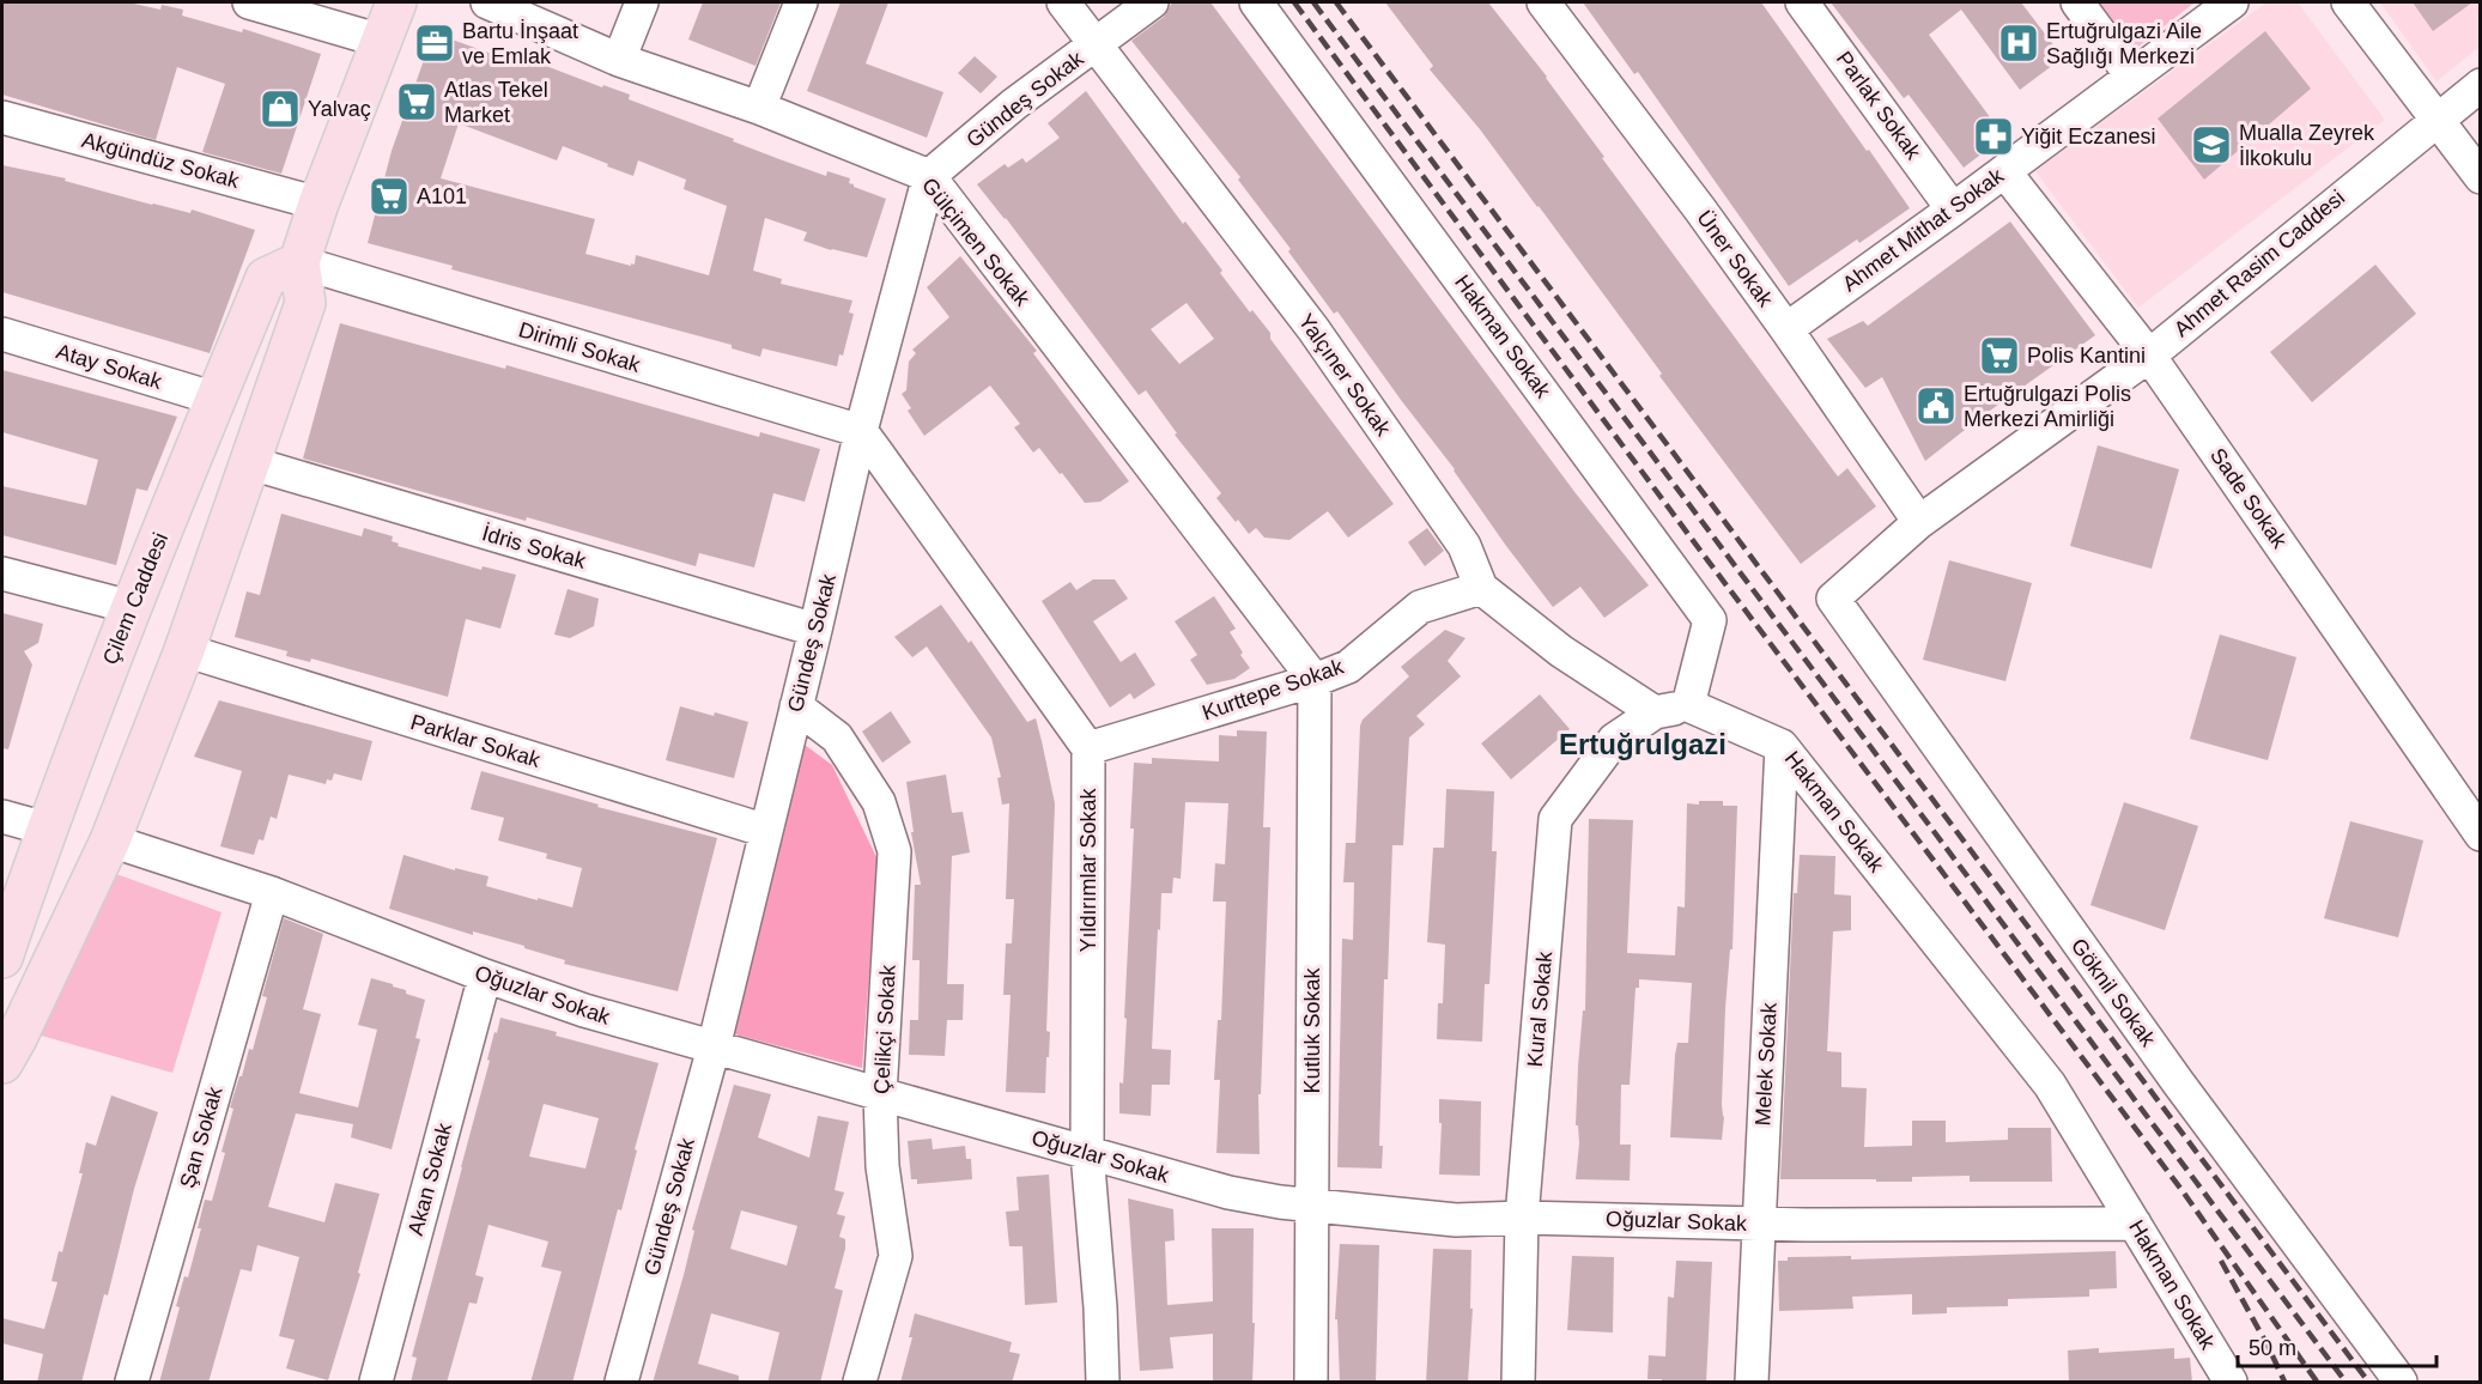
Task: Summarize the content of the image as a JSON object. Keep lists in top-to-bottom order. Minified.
{"streets":{"main road":["Çilem Caddesi"],"street":["Gündeş Sokak","Parlak Sokak","Akgündüz Sokak","Ahmet Mithat Sokak","Gülçimen Sokak","Üner Sokak","Ahmet Rasim Caddesi","Hakman Sokak","Dirimli Sokak","Atay Sokak","Yalçıner Sokak","Sade Sokak","İdris Sokak","Kurttepe Sokak","Parklar Sokak","Yıldırımlar Sokak","Göknil Sokak","Oğuzlar Sokak","Kural Sokak","Çelikçi Sokak","Kutluk Sokak","Melek Sokak","Şan Sokak","Akan Sokak"]},"crossings":[["Gündeş Sokak","Gülçimen Sokak"],["Gündeş Sokak","Dirimli Sokak"],["Gündeş Sokak","Yalçıner Sokak"],["Gündeş Sokak","İdris Sokak"],["Gündeş Sokak","Parklar Sokak"],["Gündeş Sokak","Oğuzlar Sokak"],["Gündeş Sokak","Çelikçi Sokak"],["Parlak Sokak","Ahmet Mithat Sokak"],["Ahmet Mithat Sokak","Üner Sokak"],["Ahmet Mithat Sokak","Sade Sokak"],["Gülçimen Sokak","Kurttepe Sokak"],["Gülçimen Sokak","Kutluk Sokak"],["Üner Sokak","Ahmet Rasim Caddesi"],["Ahmet Rasim Caddesi","Sade Sokak"],["Ahmet Rasim Caddesi","Göknil Sokak"],["Hakman Sokak","Oğuzlar Sokak"],["Hakman Sokak","Kural Sokak"],["Hakman Sokak","Melek Sokak"],["Dirimli Sokak","Çilem Caddesi"],["Atay Sokak","Çilem Caddesi"],["Yalçıner Sokak","Kurttepe Sokak"],["Kurttepe Sokak","Yıldırımlar Sokak"],["Kurttepe Sokak","Kutluk Sokak"],["Yıldırımlar Sokak","Oğuzlar Sokak"],["Oğuzlar Sokak","Kural Sokak"],["Oğuzlar Sokak","Çelikçi Sokak"],["Oğuzlar Sokak","Kutluk Sokak"],["Oğuzlar Sokak","Melek Sokak"],["Oğuzlar Sokak","Şan Sokak"],["Oğuzlar Sokak","Akan Sokak"]],"districts":["Ertuğrulgazi"],"places":{"office":["Bartu İnşaat ve Emlak"],"hospital":["Ertuğrulgazi Aile Sağlığı Merkezi"],"supermarket":["Atlas Tekel Market","A101","Polis Kantini"],"shop":["Yalvaç"],"pharmacy":["Yiğit Eczanesi"],"school or university":["Mualla Zeyrek İlkokulu"],"public building":["Ertuğrulgazi Polis Merkezi Amirliği"]},"scale_bar":"50 m"}
